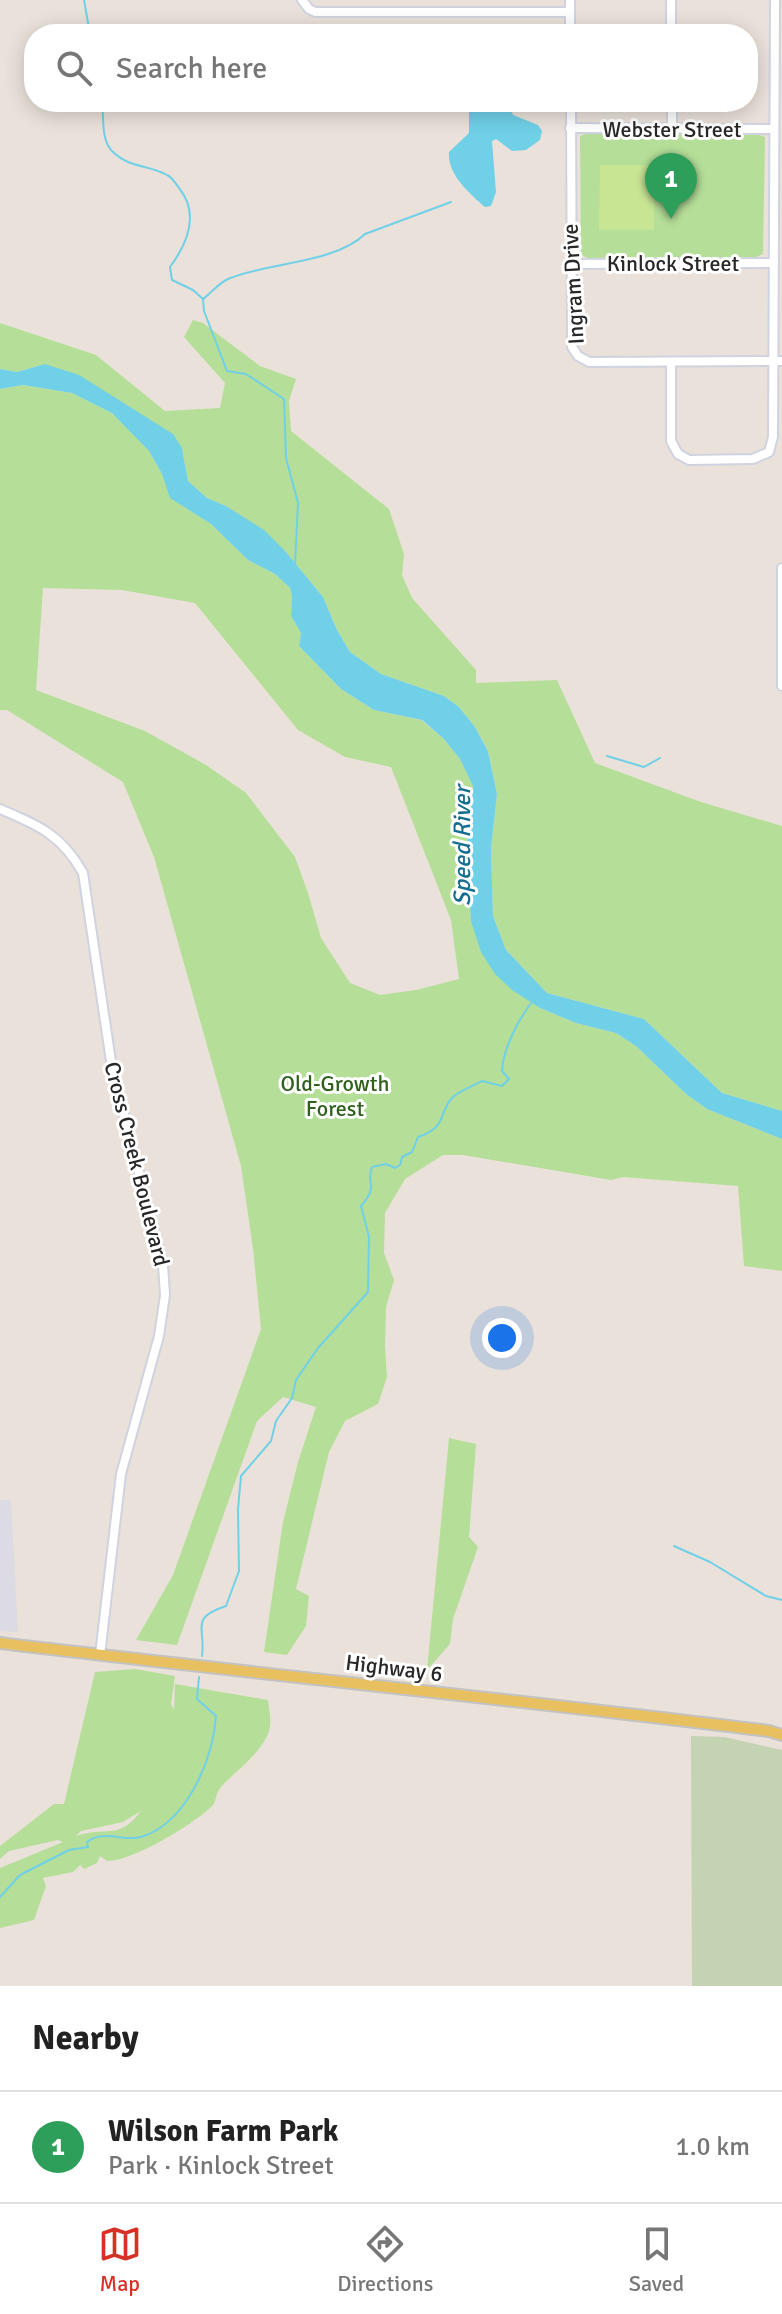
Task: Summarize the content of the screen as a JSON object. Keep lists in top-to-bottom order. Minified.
{"streets":{"main road":["Highway 6"],"street":["Webster Street","Kinlock Street","Ingram Drive","Cross Creek Boulevard"]},"crossings":[["Webster Street","Ingram Drive"],["Kinlock Street","Ingram Drive"],["Cross Creek Boulevard","Highway 6"]],"water":["Speed River"],"parks":["Old-Growth Forest"],"page":{"search":"Search here","pins":"1","heading":"Nearby","list":[{"mark":"1","name":"Wilson Farm Park","note":"Park · Kinlock Street","value":"1.0 km"}],"nav":["Map","Directions","Saved"]}}
